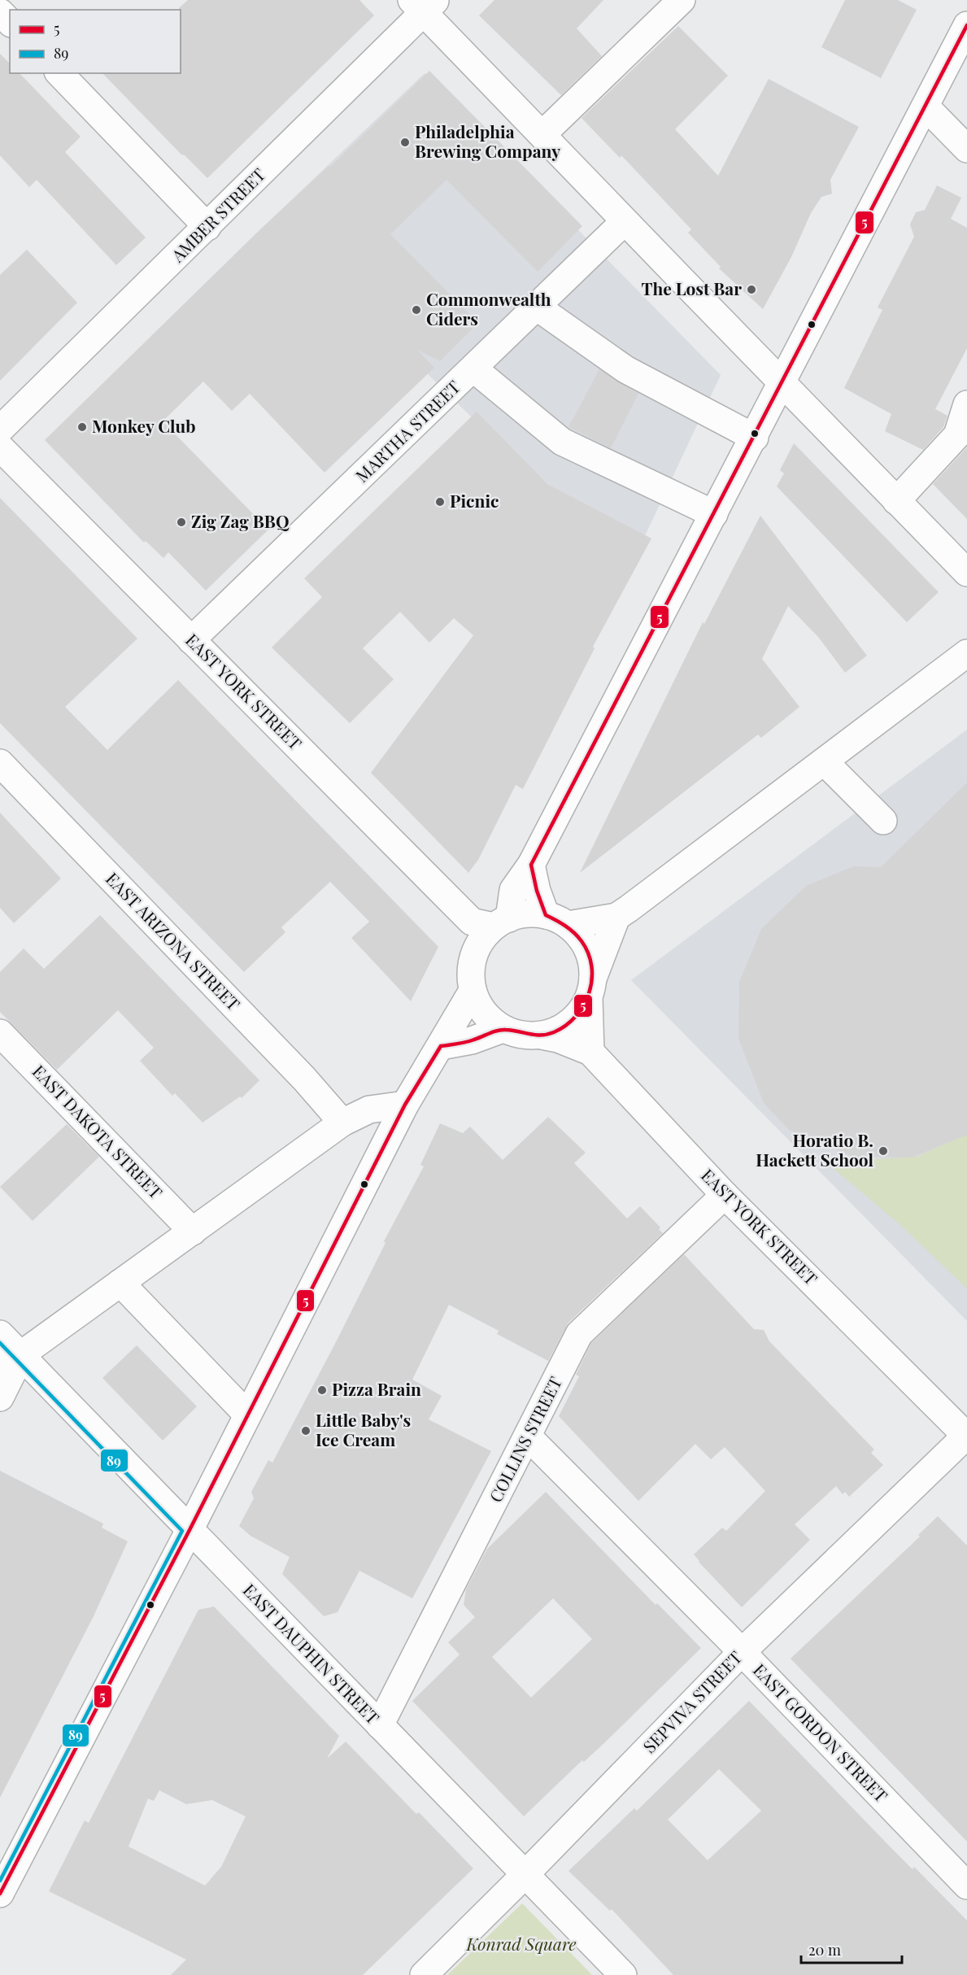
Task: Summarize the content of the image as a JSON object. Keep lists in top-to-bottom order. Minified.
{"streets":{"street":["AMBER STREET","MARTHA STREET","EAST YORK STREET","EAST ARIZONA STREET","EAST DAKOTA STREET","COLLINS STREET","EAST DAUPHIN STREET","SEPVIVA STREET","EAST GORDON STREET"]},"crossings":[["MARTHA STREET","EAST YORK STREET"],["EAST YORK STREET","COLLINS STREET"],["EAST YORK STREET","SEPVIVA STREET"],["COLLINS STREET","EAST DAUPHIN STREET"],["COLLINS STREET","EAST GORDON STREET"],["EAST DAUPHIN STREET","SEPVIVA STREET"],["SEPVIVA STREET","EAST GORDON STREET"]],"parks":["Konrad Square"],"places":["Philadelphia Brewing Company","The Lost Bar","Commonwealth Ciders","Monkey Club","Picnic","Zig Zag BBQ","Horatio B. Hackett School","Pizza Brain","Little Baby's Ice Cream"],"lines":["transit line 5","transit line 89"],"legend":["5","89"],"scale_bar":"20 m"}
